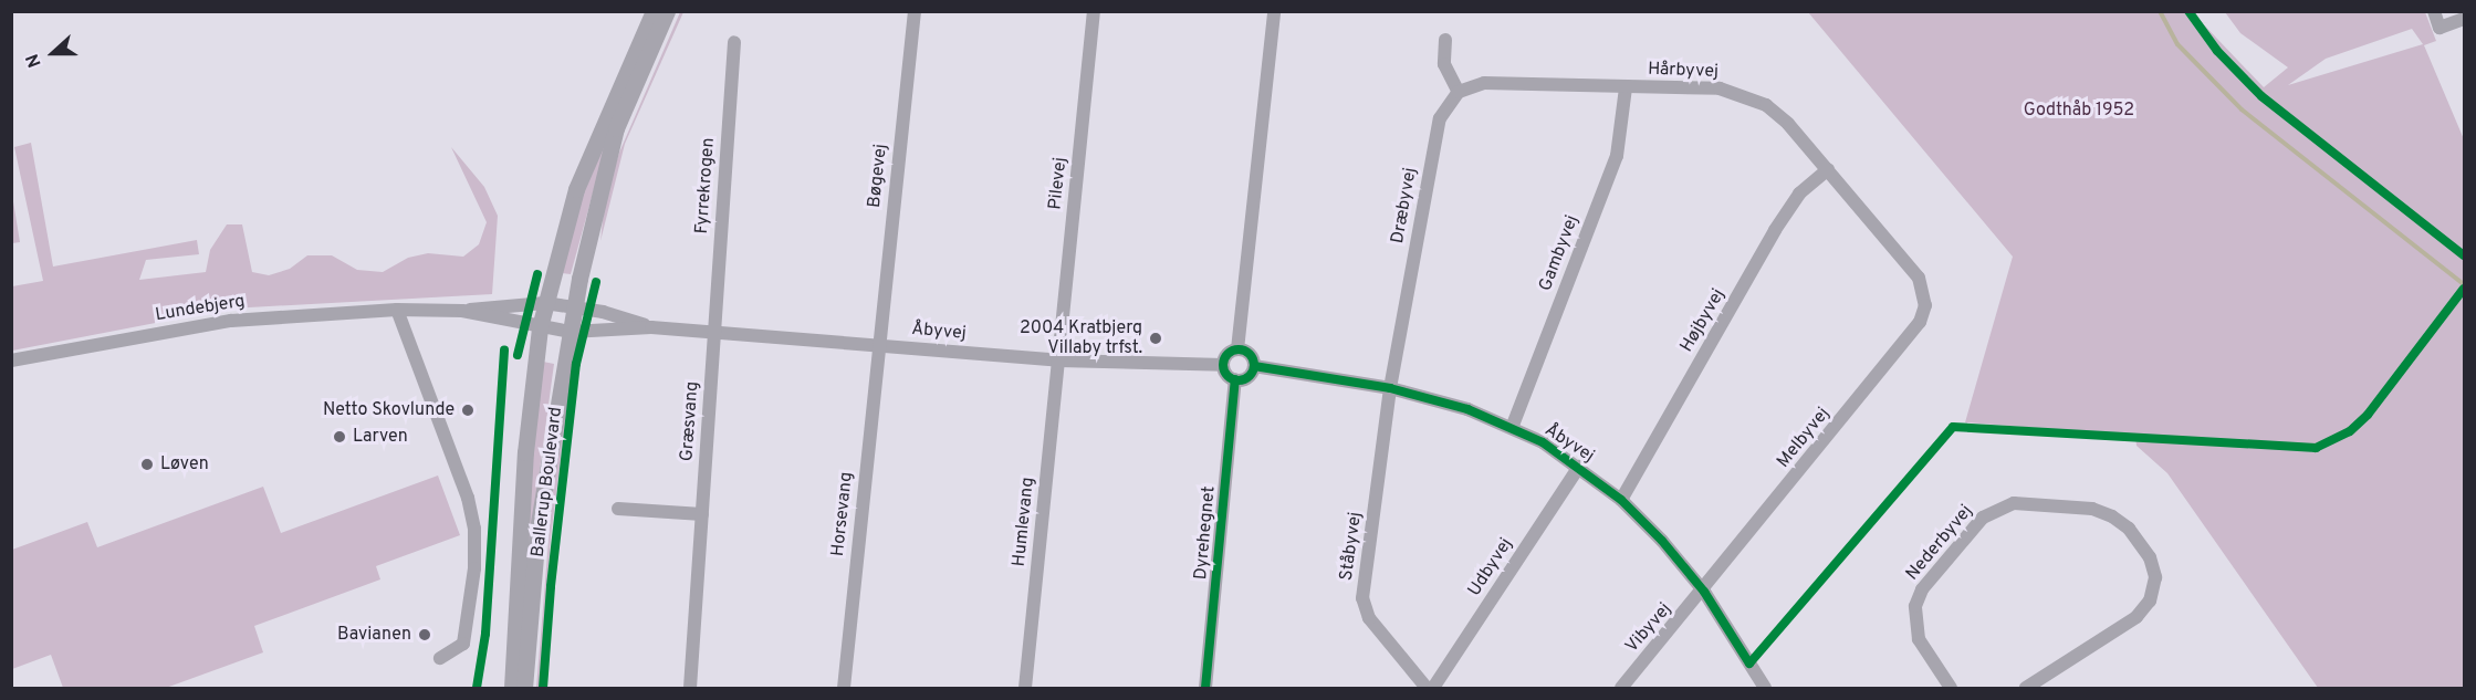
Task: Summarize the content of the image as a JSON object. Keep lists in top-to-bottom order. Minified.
{"streets":{"street":["Hårbyvej","Bøgevej","Pilevej","Fyrrekrogen","Dræbyvej","Gambyvej","Lundebjerg","Højbyvej","Åbyvej","Græsvang","Melbyvej","Ballerup Boulevard","Horsevang","Humlevang","Dyrehegnet","Nederbyvej","Ståbyvej","Udbyvej","Vibyvej"]},"crossings":[["Hårbyvej","Dræbyvej"],["Hårbyvej","Gambyvej"],["Hårbyvej","Højbyvej"],["Hårbyvej","Melbyvej"],["Bøgevej","Åbyvej"],["Bøgevej","Horsevang"],["Pilevej","Åbyvej"],["Pilevej","Humlevang"],["Fyrrekrogen","Åbyvej"],["Fyrrekrogen","Græsvang"],["Dræbyvej","Åbyvej"],["Dræbyvej","Ståbyvej"],["Gambyvej","Åbyvej"],["Lundebjerg","Åbyvej"],["Lundebjerg","Ballerup Boulevard"],["Højbyvej","Åbyvej"],["Åbyvej","Græsvang"],["Åbyvej","Melbyvej"],["Åbyvej","Ballerup Boulevard"],["Åbyvej","Horsevang"],["Åbyvej","Humlevang"],["Åbyvej","Dyrehegnet"],["Åbyvej","Ståbyvej"],["Åbyvej","Udbyvej"],["Åbyvej","Vibyvej"],["Melbyvej","Vibyvej"]],"parks":["Godthåb 1952"],"places":["2004 Kratbjerg Villaby trfst.","Netto Skovlunde","Larven","Løven","Bavianen"],"north":"left"}
